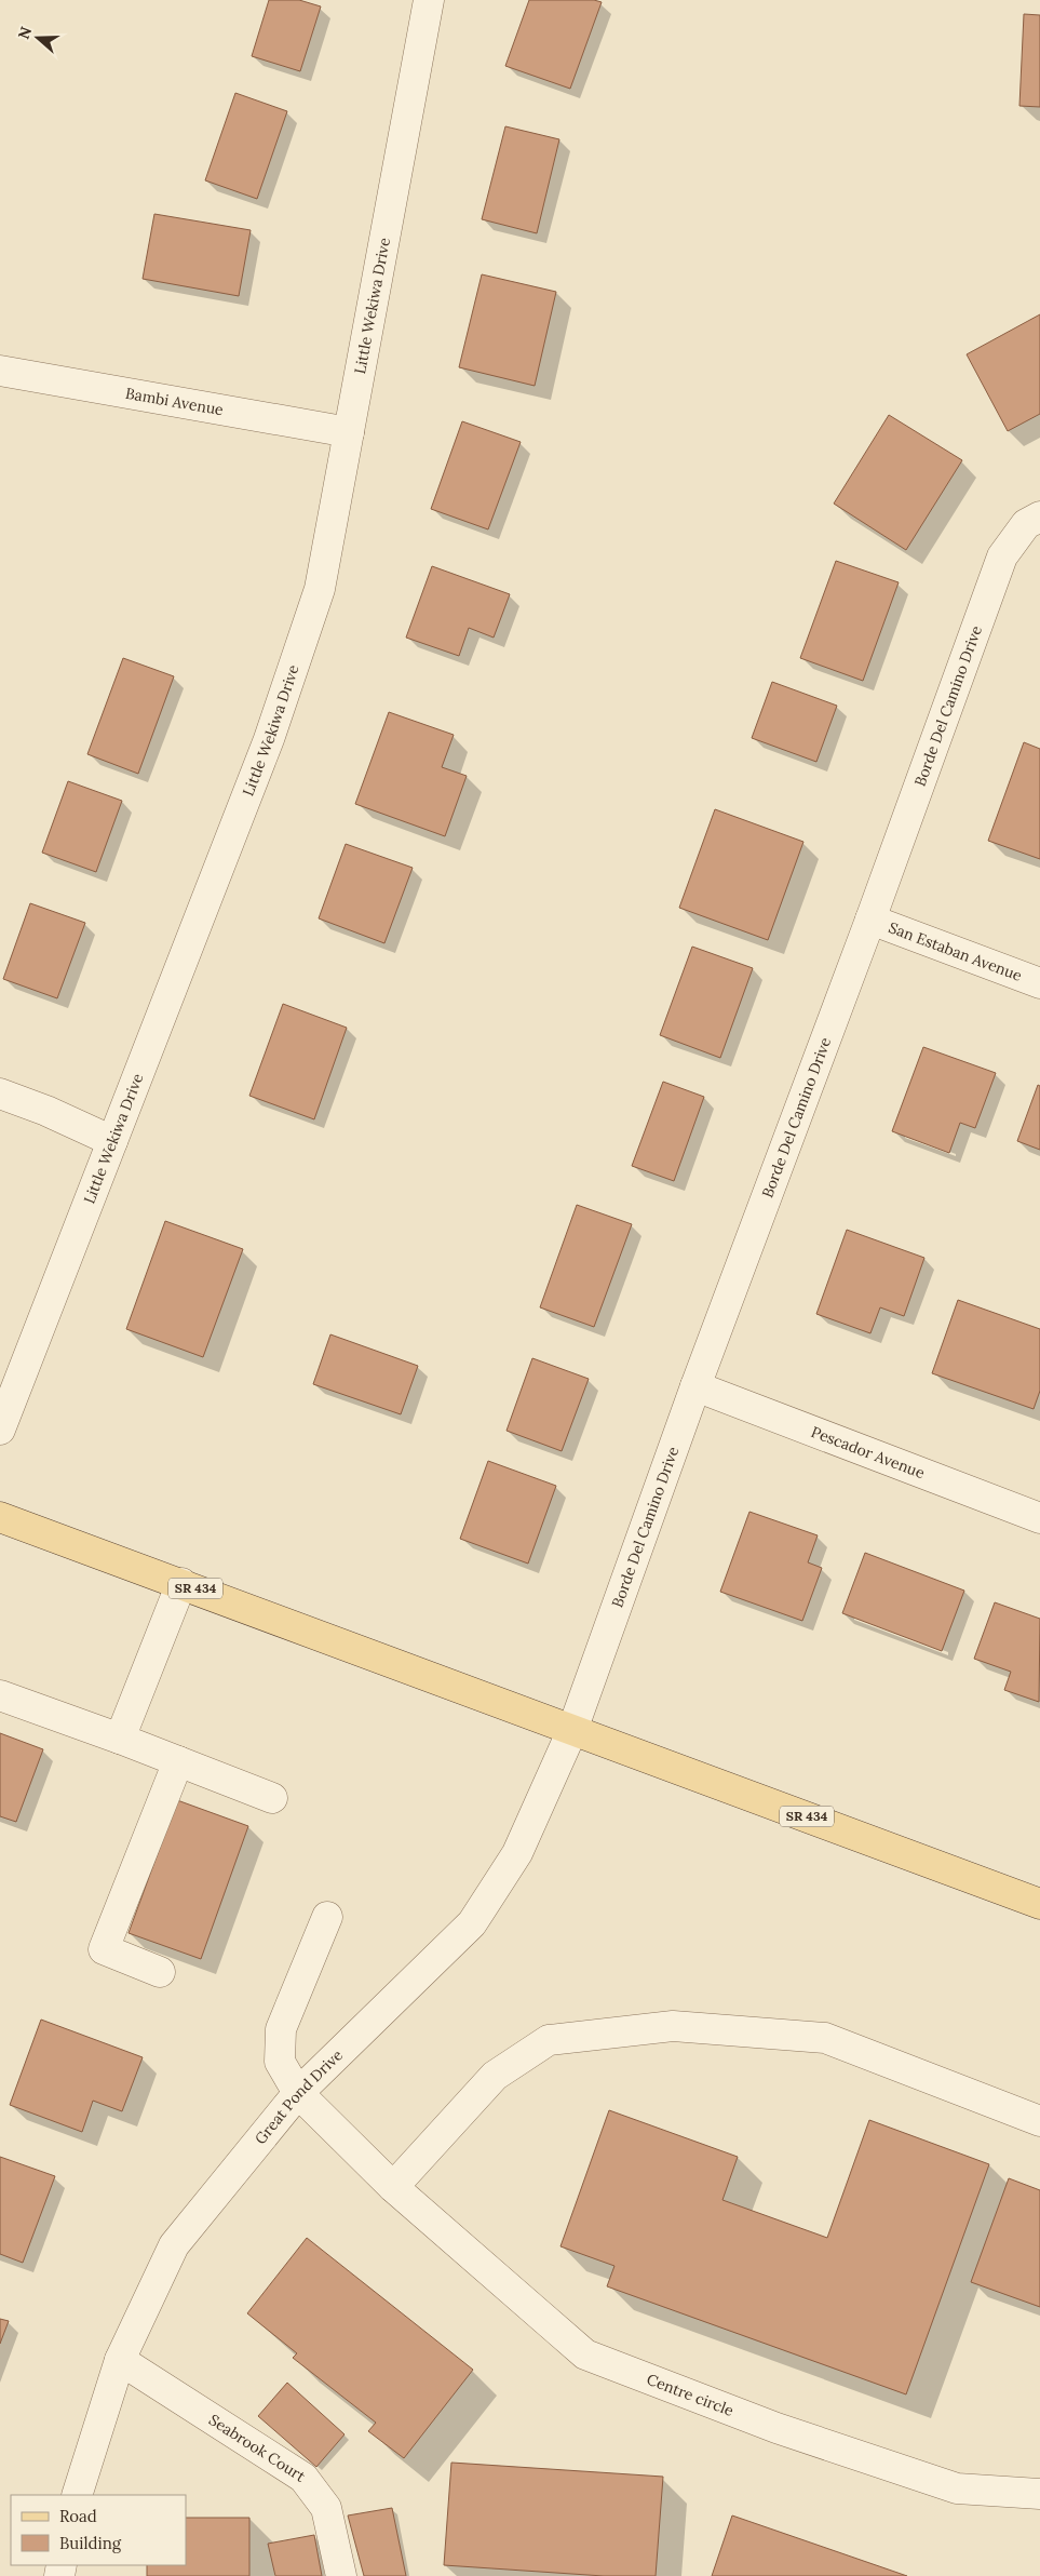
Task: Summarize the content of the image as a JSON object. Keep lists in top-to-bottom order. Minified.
{"streets":{"main road":["SR 434"],"street":["Little Wekiwa Drive","Bambi Avenue","Borde Del Camino Drive","San Estaban Avenue","Pescador Avenue","Great Pond Drive","Centre circle","Seabrook Court"]},"crossings":[["Little Wekiwa Drive","Bambi Avenue"],["Borde Del Camino Drive","San Estaban Avenue"],["Borde Del Camino Drive","Pescador Avenue"],["Borde Del Camino Drive","SR 434"],["Borde Del Camino Drive","Great Pond Drive"],["SR 434","Great Pond Drive"],["Great Pond Drive","Centre circle"],["Great Pond Drive","Seabrook Court"]],"legend":["Road","Building"],"north":"left"}
